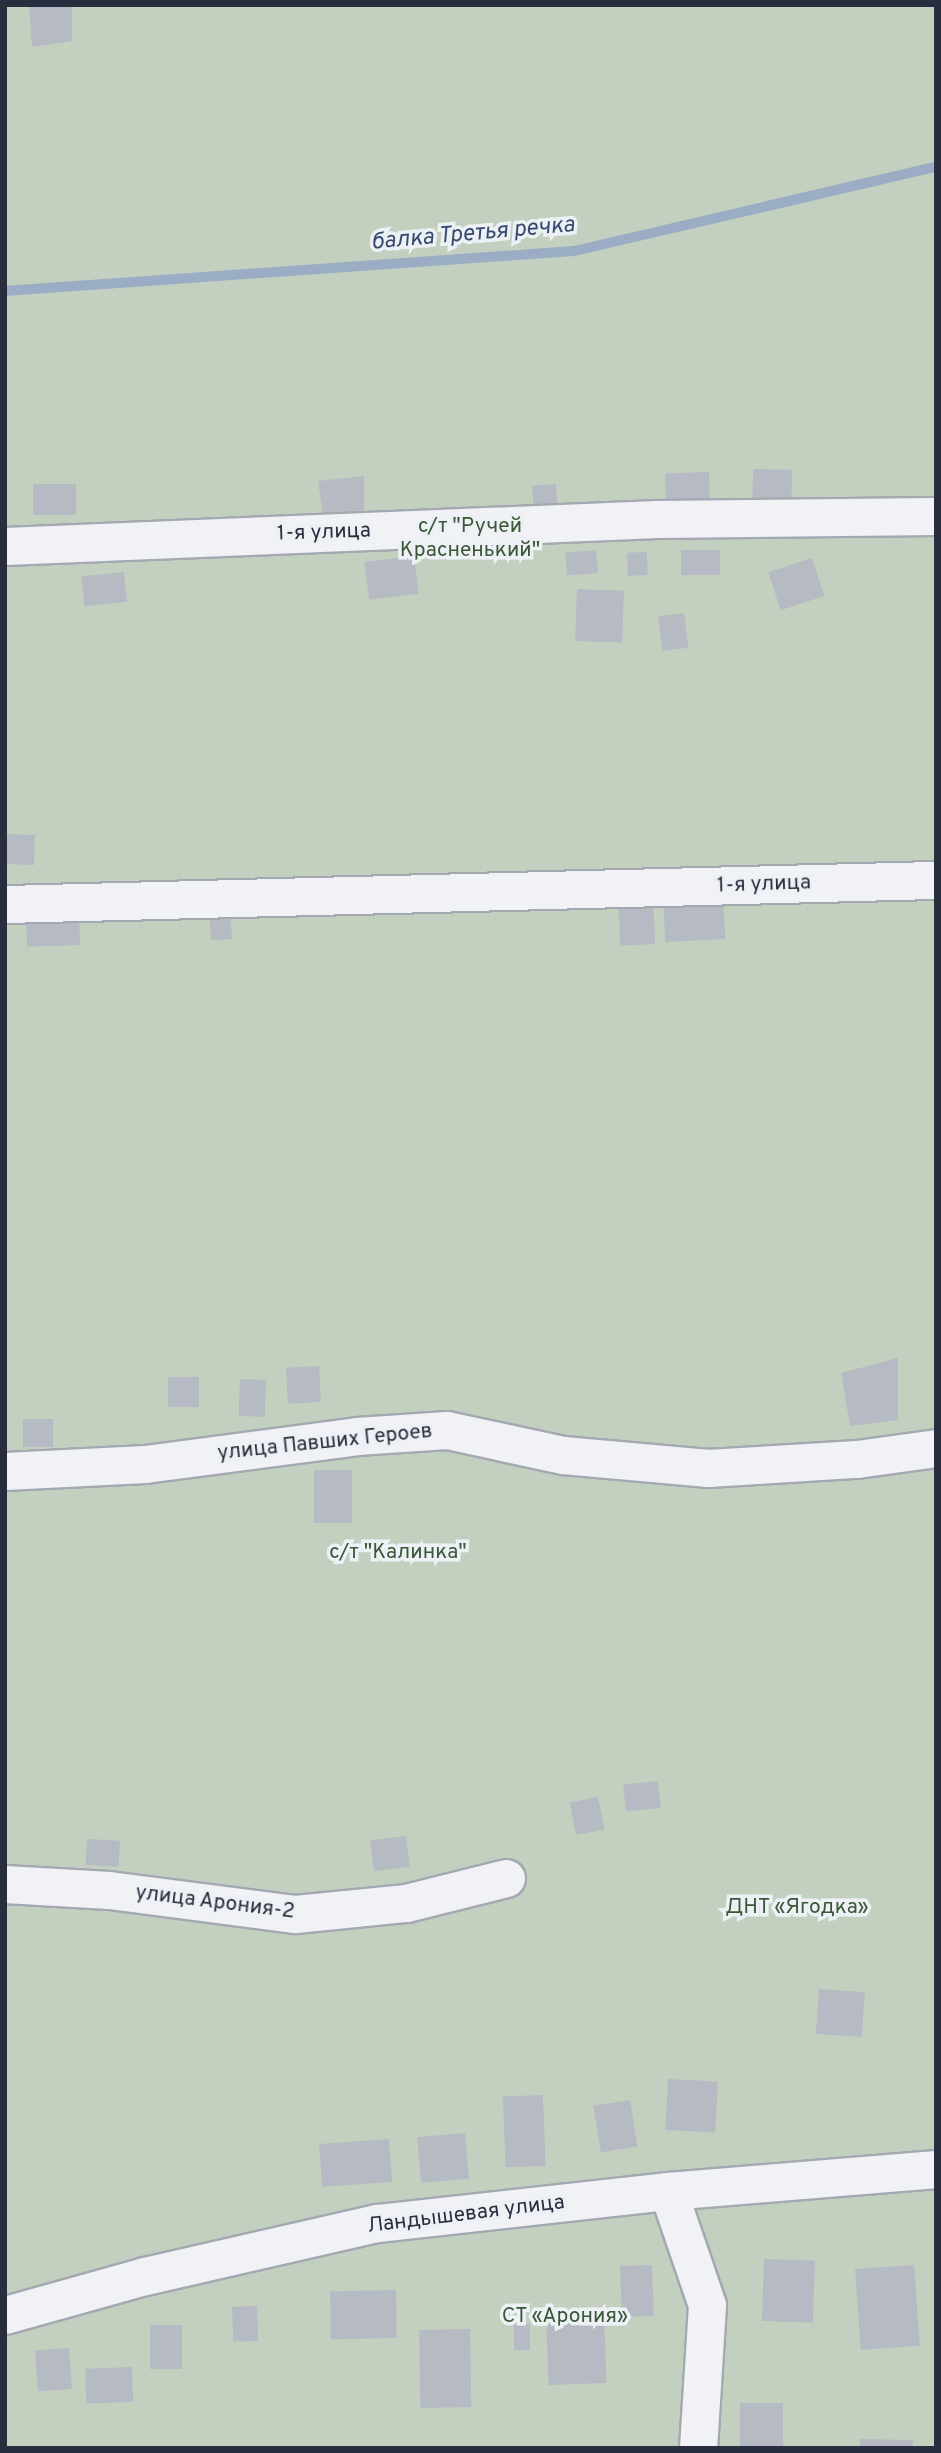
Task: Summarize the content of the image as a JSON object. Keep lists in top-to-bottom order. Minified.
{"streets":{"street":["1-я улица","улица Павших Героев","улица Арония-2","Ландышевая улица"]},"water":["балка Третья речка"],"parks":["с/т \"Ручей Красненький\"","с/т \"Калинка\"","ДНТ «Ягодка»","СТ «Арония»"]}
